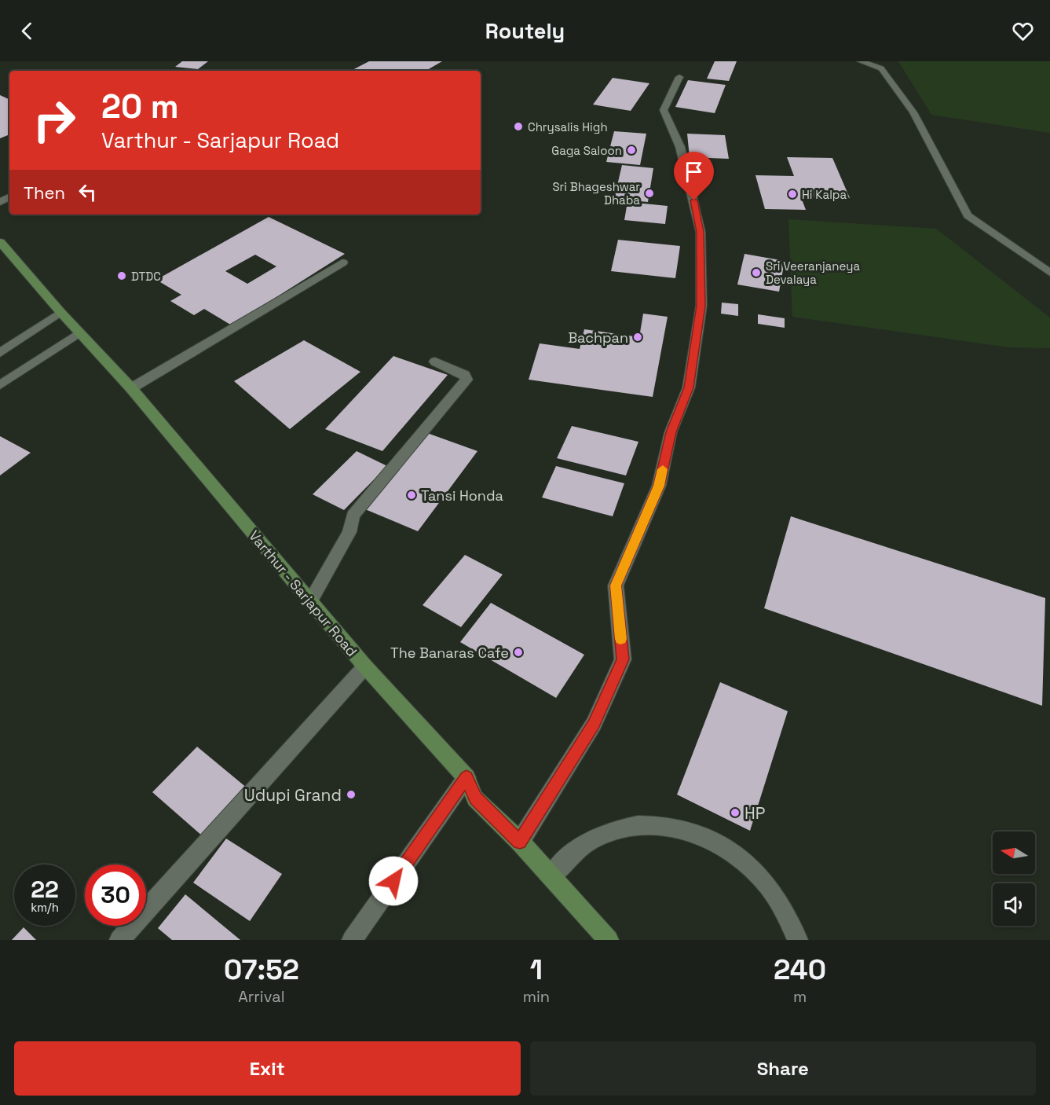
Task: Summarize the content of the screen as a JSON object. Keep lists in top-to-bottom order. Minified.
{"streets":{"main road":["Varthur - Sarjapur Road"]},"places":["Chrysalis High","Gaga Saloon","Sri Bhageshwar Dhaba","Hi Kalpa","Sri Veeranjaneya Devalaya","DTDC","Bachpan","Tansi Honda","The Banaras Cafe","Udupi Grand","HP"],"north":"left","page":{"header":"Routely","turn":["20 m","Varthur - Sarjapur Road"],"then":"Then","speed":"22 km/h","limit":"30","eta":["07:52","Arrival","1","min","240","m"],"buttons":["Exit","Share"]}}
